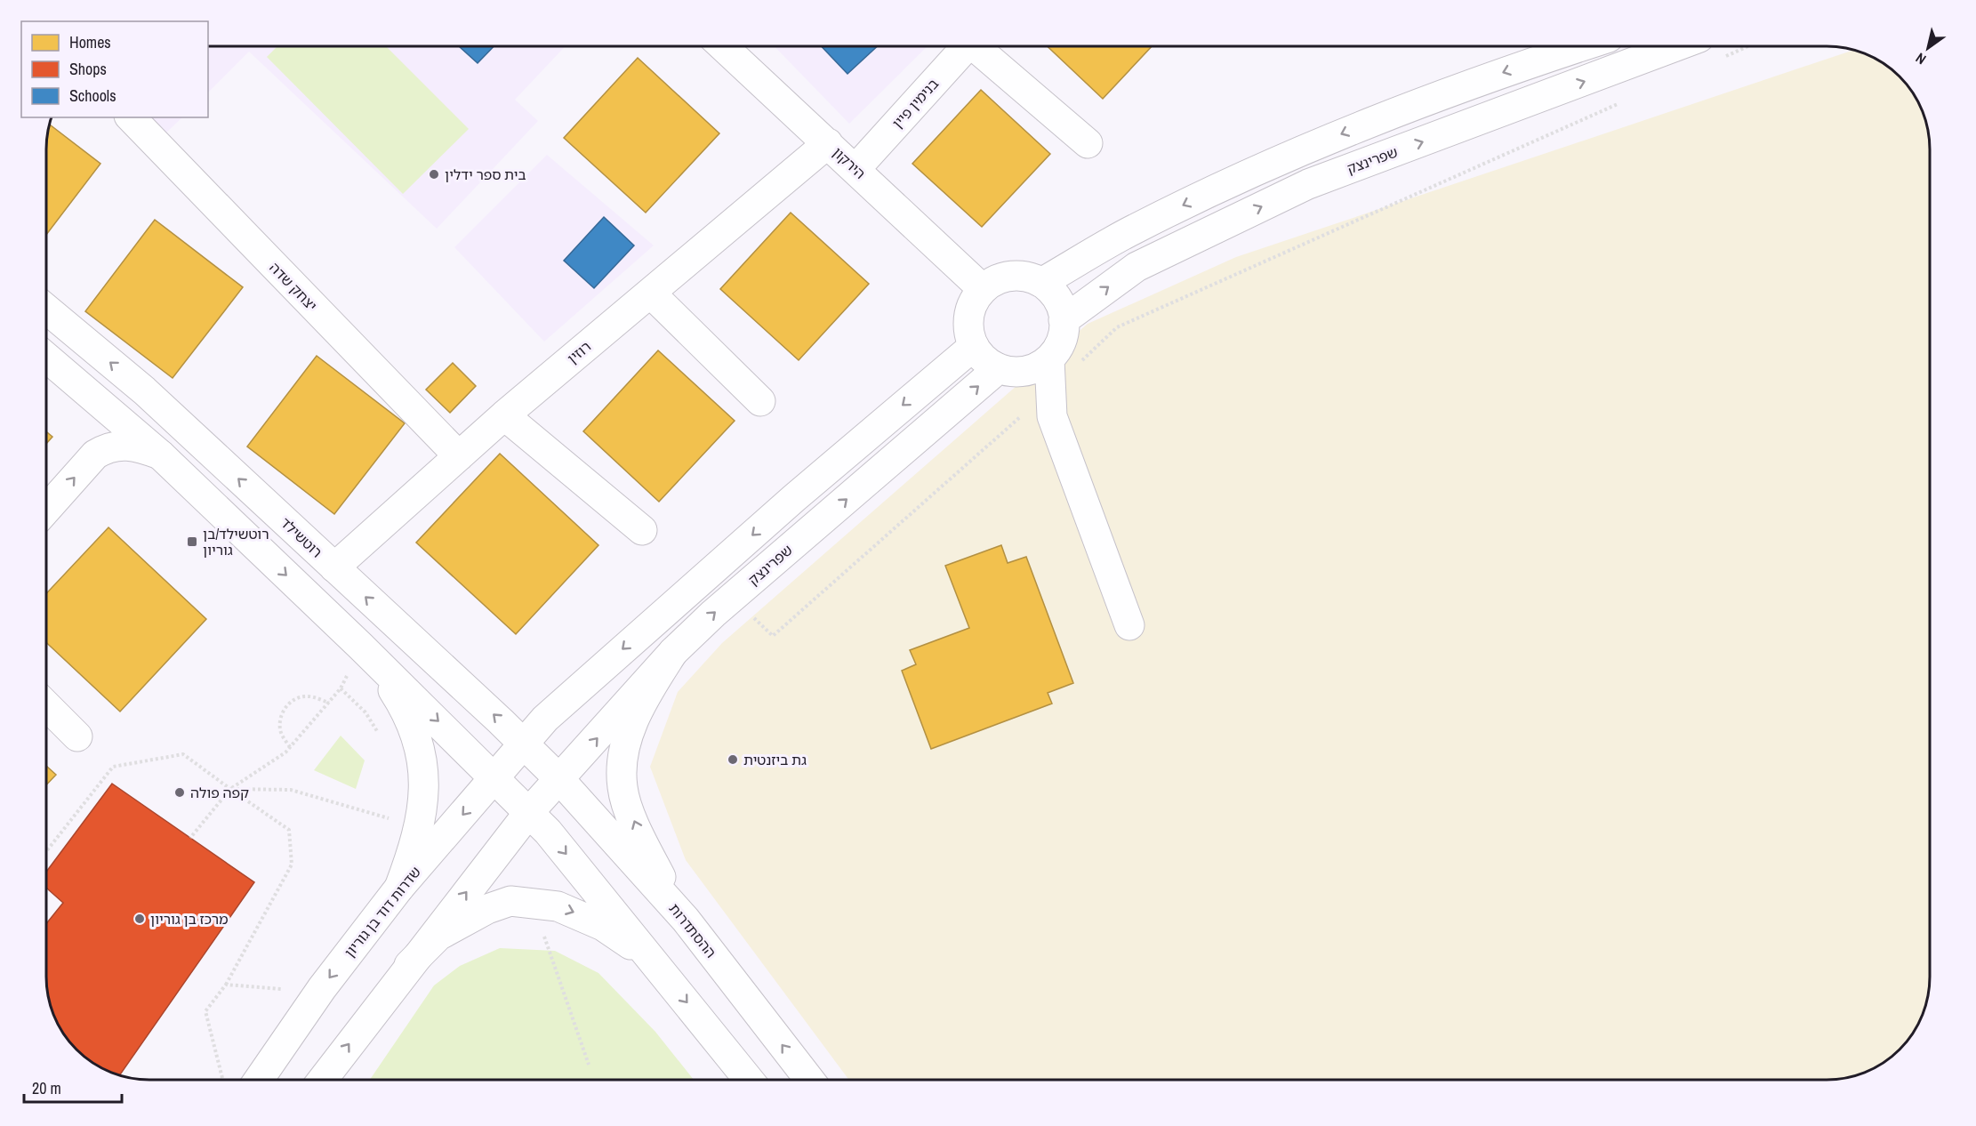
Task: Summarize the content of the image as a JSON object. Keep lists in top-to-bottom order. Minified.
{"streets":{"street":["בנימין פיין","שפרינצק","הירקון","יצחק שדה","רוזין","רוטשילד","שדרות דוד בן גוריון","ההסתדרות"]},"crossings":[["בנימין פיין","הירקון"],["שפרינצק","הירקון"],["שפרינצק","רוטשילד"],["שפרינצק","ההסתדרות"],["הירקון","רוזין"],["יצחק שדה","רוזין"],["רוזין","רוטשילד"],["רוטשילד","שדרות דוד בן גוריון"],["רוטשילד","ההסתדרות"]],"places":{"other":["בית ספר ידלין","גת ביזנטית","קפה פולה","מרכז בן גוריון"],"transit":["רוטשילד/בן גוריון"]},"legend":["Homes","Shops","Schools"],"scale_bar":"20 m","north":"bottom left"}
